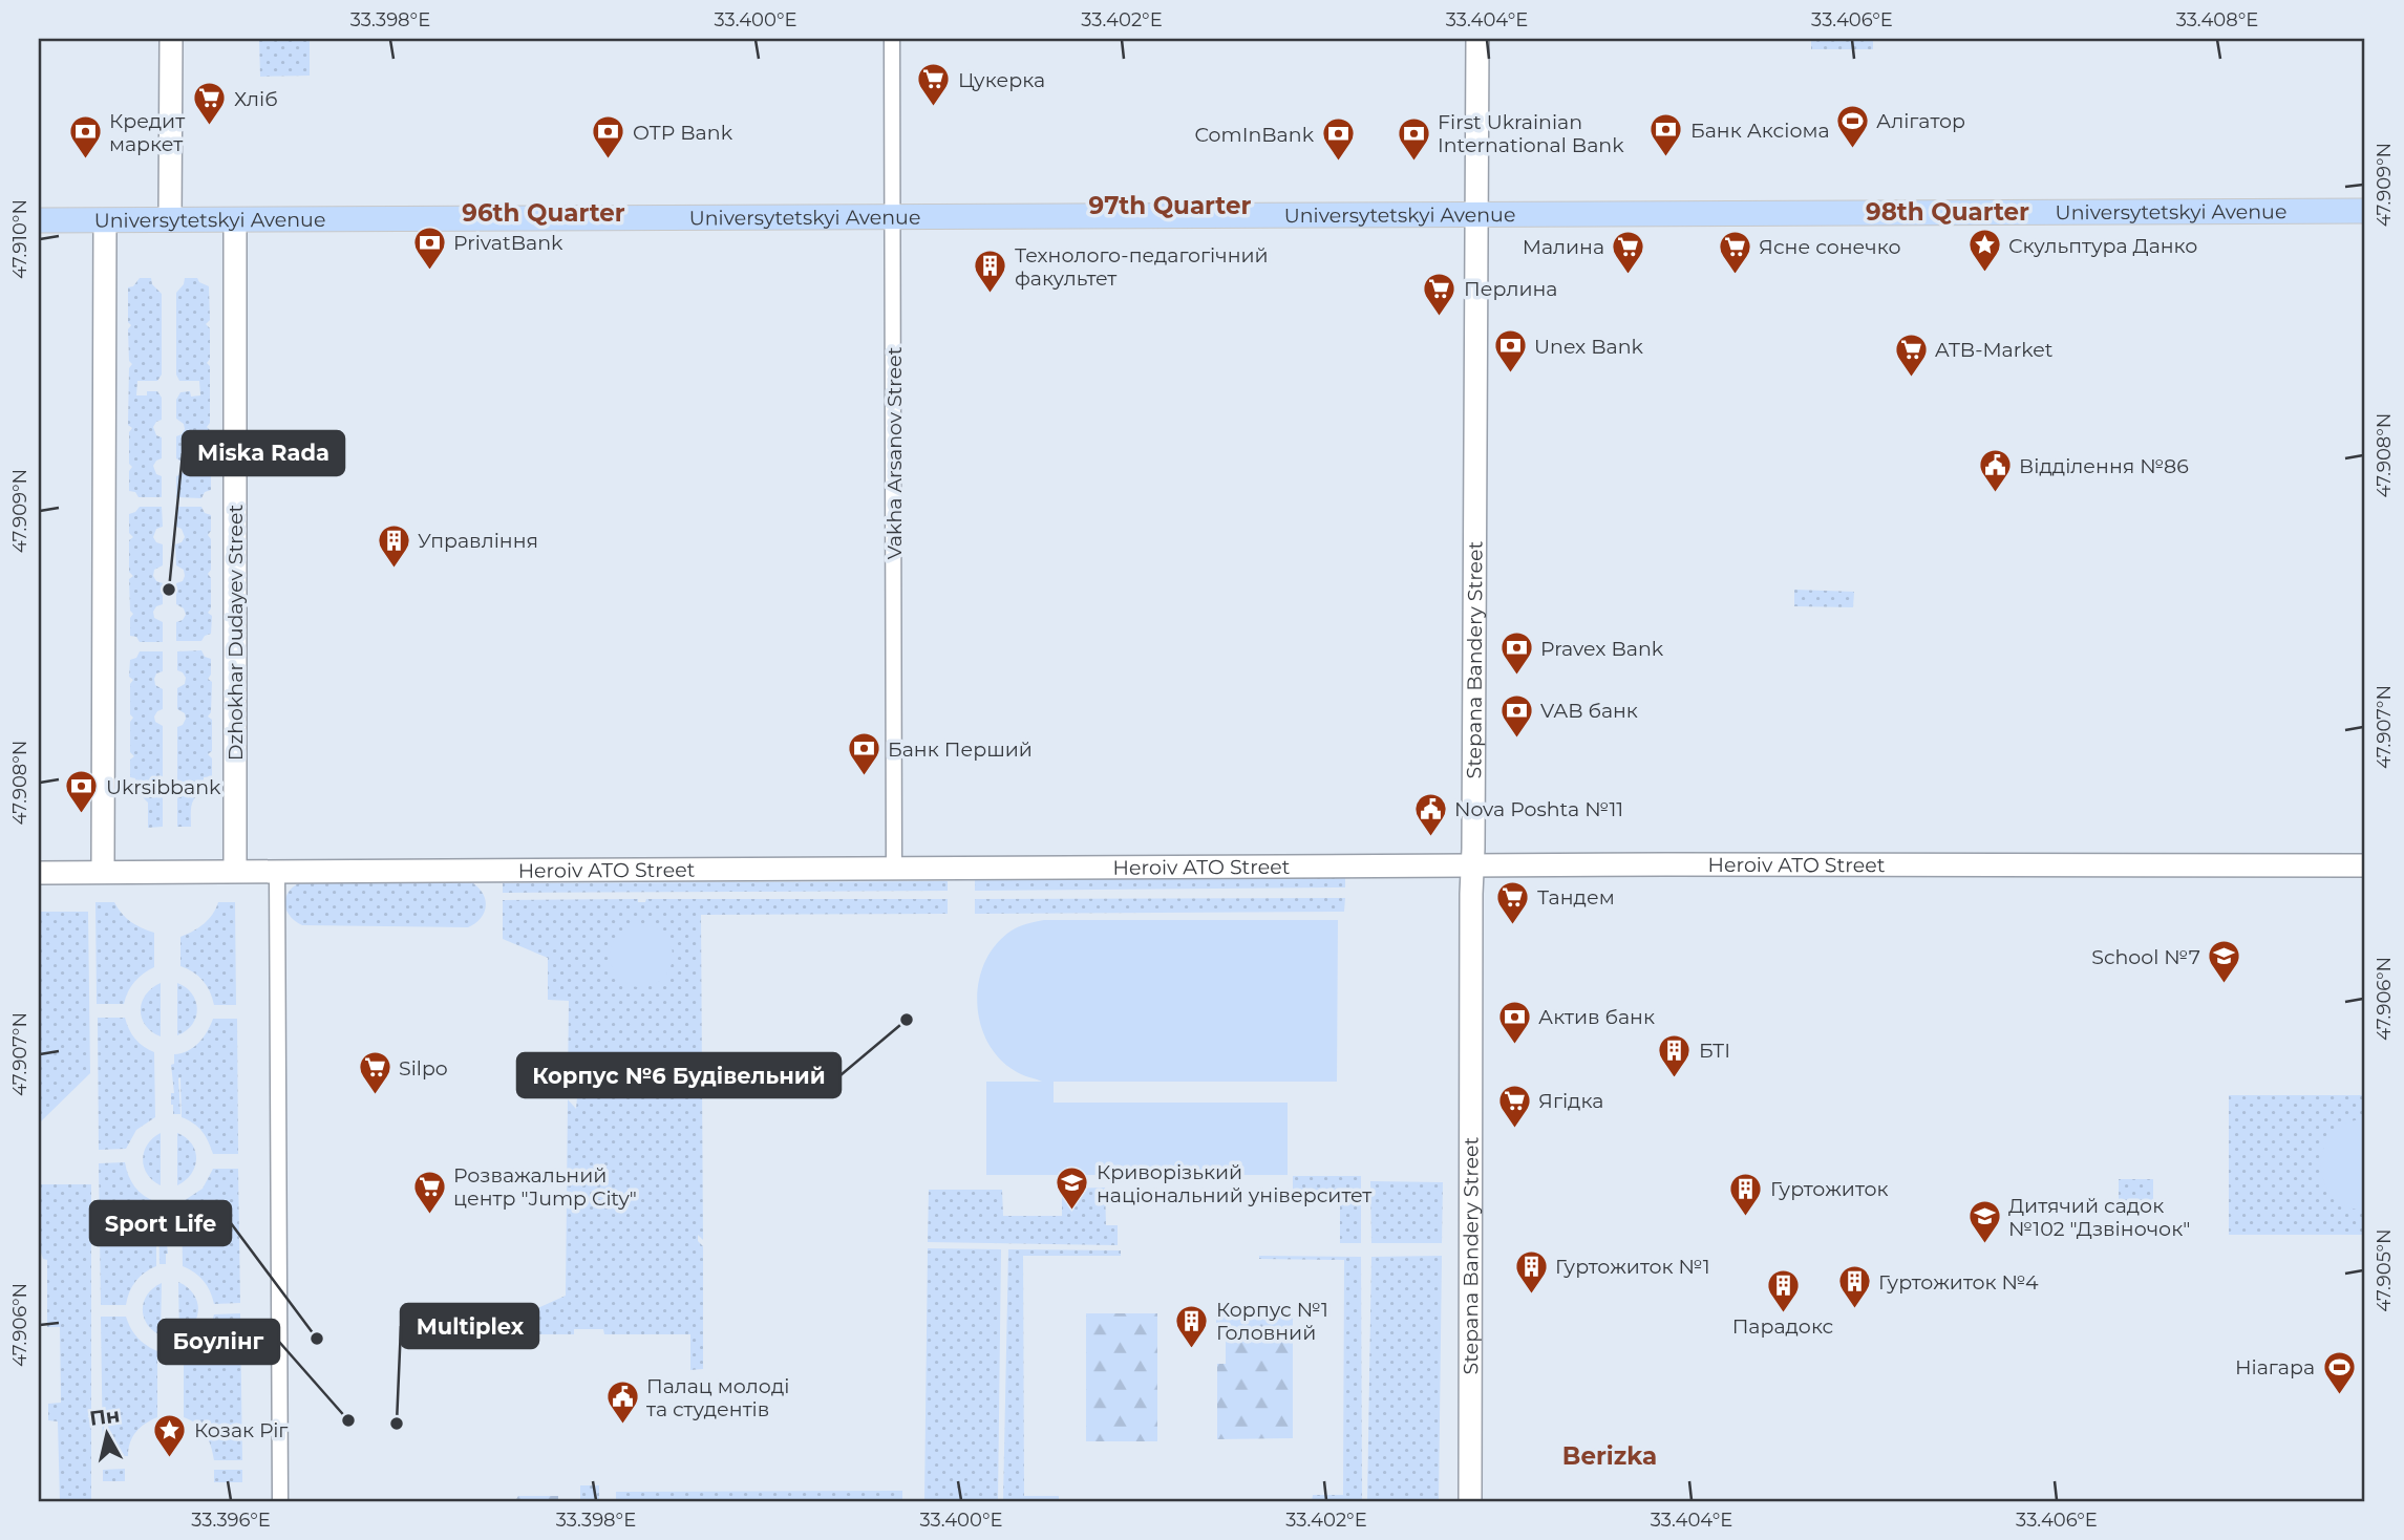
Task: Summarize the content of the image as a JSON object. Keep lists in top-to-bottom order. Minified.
{"streets":{"main road":["Universytetskyi Avenue"],"street":["Vakha Arsanov Street","Dzhokhar Dudayev Street","Stepana Bandery Street","Heroiv ATO Street"]},"crossings":[["Universytetskyi Avenue","Vakha Arsanov Street"],["Universytetskyi Avenue","Dzhokhar Dudayev Street"],["Universytetskyi Avenue","Stepana Bandery Street"],["Vakha Arsanov Street","Heroiv ATO Street"],["Dzhokhar Dudayev Street","Heroiv ATO Street"],["Stepana Bandery Street","Heroiv ATO Street"]],"districts":["97th Quarter","98th Quarter","96th Quarter","Berizka"],"places":{"supermarket":["Цукерка","Хліб","Малина","Ясне сонечко","Перлина","ATB-Market","Тандем","Silpo","Ягідка","Розважальний центр \"Jump City\""],"sports":["Алігатор","Ніагара"],"bank":["Банк Аксіома","Кредит маркет","OTP Bank","First Ukrainian International Bank","ComInBank","PrivatBank","Unex Bank","Pravex Bank","VAB банк","Банк Перший","Ukrsibbank","Актив банк"],"place":["Скульптура Данко","Козак Ріг"],"building":["Технолого-педагогічний факультет","Управління","БТІ","Гуртожиток","Гуртожиток №1","Гуртожиток №4","Парадокс","Корпус №1 Головний"],"public building":["Відділення №86","Nova Poshta №11","Палац молоді та студентів"],"other":["Miska Rada","Корпус №6 Будівельний","Sport Life","Боулінг","Multiplex"],"school or university":["School №7","Криворізький національний університет","Дитячий садок №102 \"Дзвіночок\""]},"north":"top","coordinates":["33.398°E","33.400°E","33.402°E","33.404°E","33.406°E","33.408°E","47.909°N","47.910°N","47.908°N","47.907°N","47.906°N","47.905°N","33.396°E"]}
